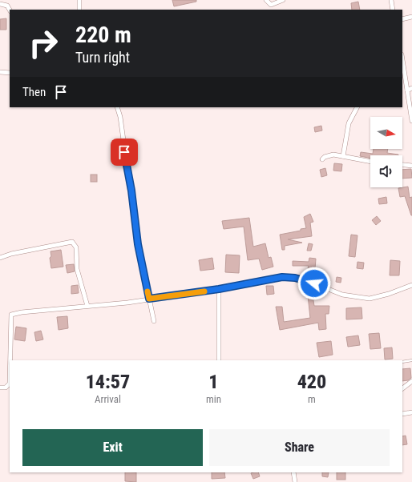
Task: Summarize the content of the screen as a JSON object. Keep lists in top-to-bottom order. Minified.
{"north":"right","page":{"turn":["220 m","Turn right"],"then":"Then","eta":["14:57","Arrival","1","min","420","m"],"buttons":["Exit","Share"]}}
